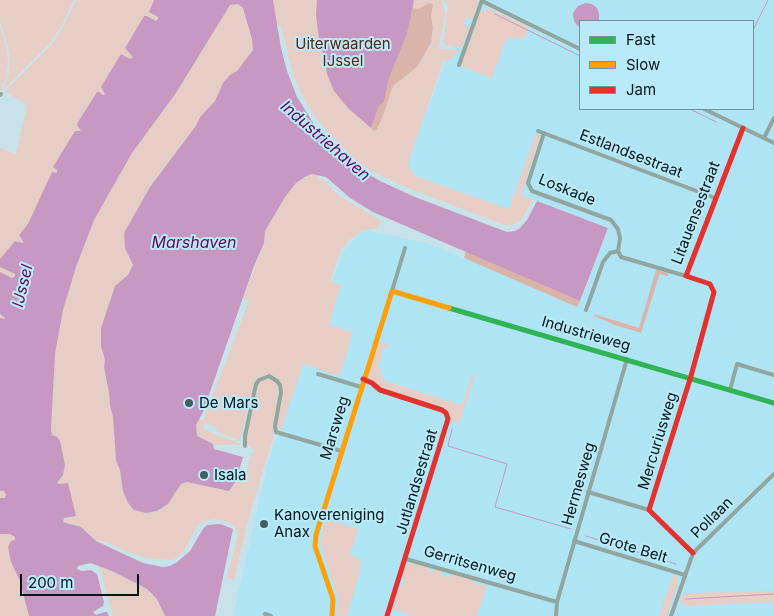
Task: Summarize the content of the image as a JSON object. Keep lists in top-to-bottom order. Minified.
{"streets":{"street":["Estlandsestraat","Loskade","Litauensestraat","Industrieweg","Marsweg","Mercuriusweg","Jutlandsestraat","Hermesweg","Pollaan","Grote Belt","Gerritsenweg"]},"crossings":[["Estlandsestraat","Loskade"],["Estlandsestraat","Litauensestraat"],["Loskade","Litauensestraat"],["Litauensestraat","Industrieweg"],["Litauensestraat","Mercuriusweg"],["Industrieweg","Marsweg"],["Industrieweg","Mercuriusweg"],["Industrieweg","Hermesweg"],["Marsweg","Jutlandsestraat"],["Mercuriusweg","Pollaan"],["Jutlandsestraat","Gerritsenweg"],["Hermesweg","Grote Belt"],["Hermesweg","Gerritsenweg"],["Pollaan","Grote Belt"]],"water":["Industriehaven","Marshaven","IJssel"],"parks":["Uiterwaarden IJssel"],"places":["De Mars","Isala","Kanovereniging Anax"],"legend":["Fast","Slow","Jam"],"scale_bar":"200 m"}
